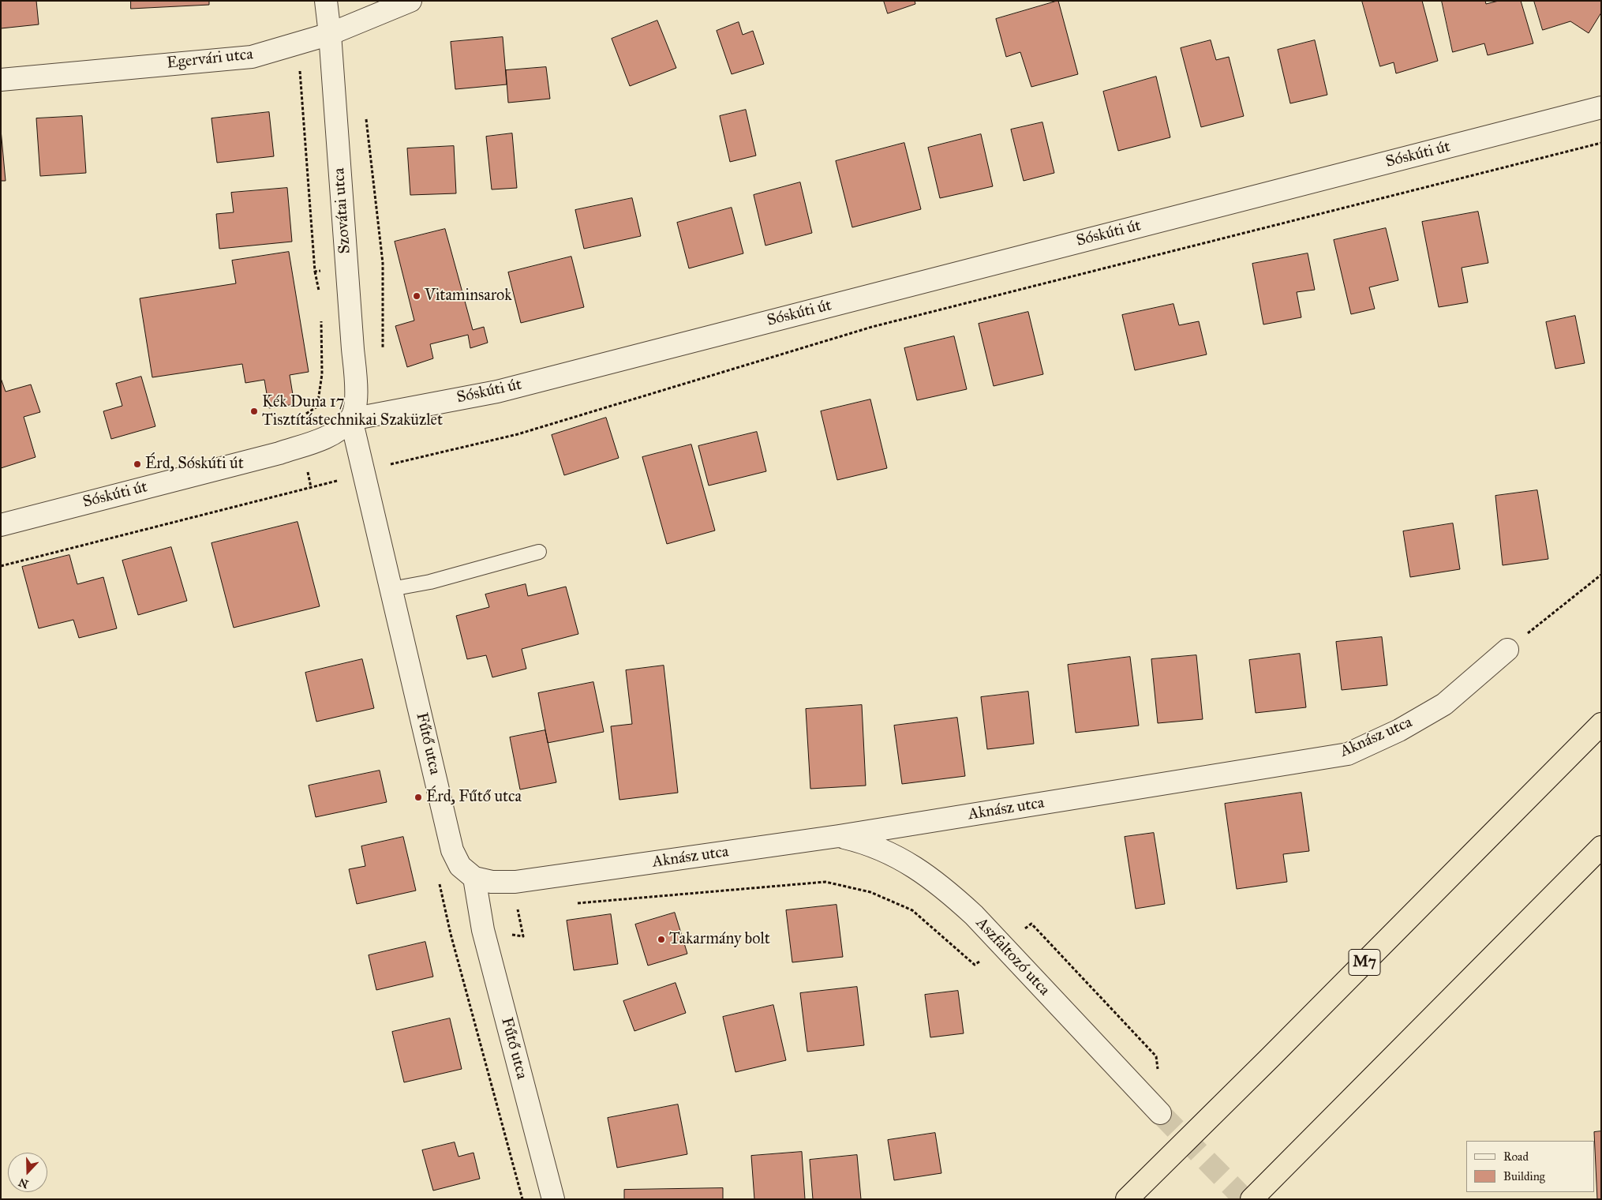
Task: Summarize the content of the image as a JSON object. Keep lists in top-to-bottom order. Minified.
{"streets":{"highway":["M7"],"street":["Egervári utca","Sóskúti út","Szovátai utca","Aknász utca","Fűtő utca","Aszfaltozó utca"]},"crossings":[["Egervári utca","Szovátai utca"],["Sóskúti út","Szovátai utca"],["Sóskúti út","Fűtő utca"],["Szovátai utca","Fűtő utca"],["Aknász utca","Fűtő utca"],["Aknász utca","Aszfaltozó utca"]],"places":["Vitaminsarok","Kék Duna 17 Tisztítástechnikai Szaküzlet","Érd, Sóskúti út","Érd, Fűtő utca","Takarmány bolt"],"legend":["Road","Building"],"north":"bottom"}
